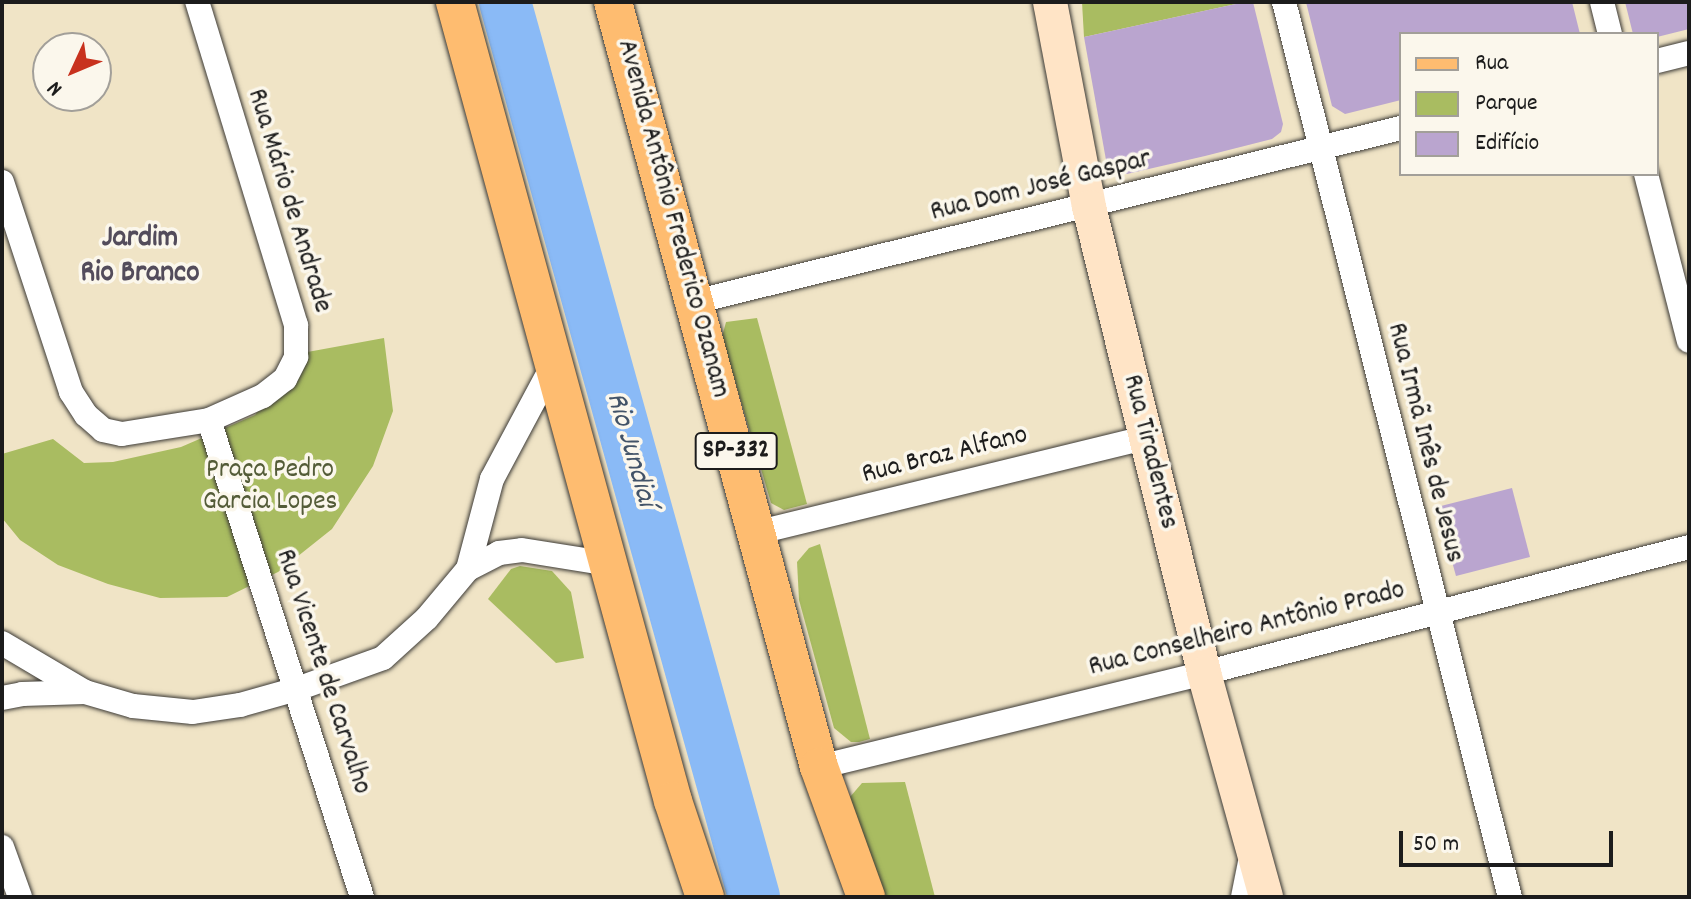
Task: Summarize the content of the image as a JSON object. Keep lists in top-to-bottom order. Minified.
{"streets":{"main road":["Avenida Antônio Frederico Ozanam","SP-332"],"street":["Rua Dom José Gaspar","Rua Mário de Andrade","Rua Irmã Inês de Jesus","Rua Tiradentes","Rua Braz Alfano","Rua Conselheiro Antônio Prado","Rua Vicente de Carvalho"]},"crossings":[["Rua Dom José Gaspar","Avenida Antônio Frederico Ozanam"],["Rua Dom José Gaspar","Rua Irmã Inês de Jesus"],["Rua Dom José Gaspar","Rua Tiradentes"],["Rua Mário de Andrade","Rua Vicente de Carvalho"],["Avenida Antônio Frederico Ozanam","Rua Braz Alfano"],["Avenida Antônio Frederico Ozanam","Rua Conselheiro Antônio Prado"],["Rua Irmã Inês de Jesus","Rua Conselheiro Antônio Prado"],["Rua Tiradentes","Rua Braz Alfano"],["Rua Tiradentes","Rua Conselheiro Antônio Prado"]],"districts":["Jardim Rio Branco"],"water":["Rio Jundiaí"],"parks":["Praça Pedro Garcia Lopes"],"legend":["Rua","Parque","Edifício"],"scale_bar":"50 m","north":"bottom left"}
